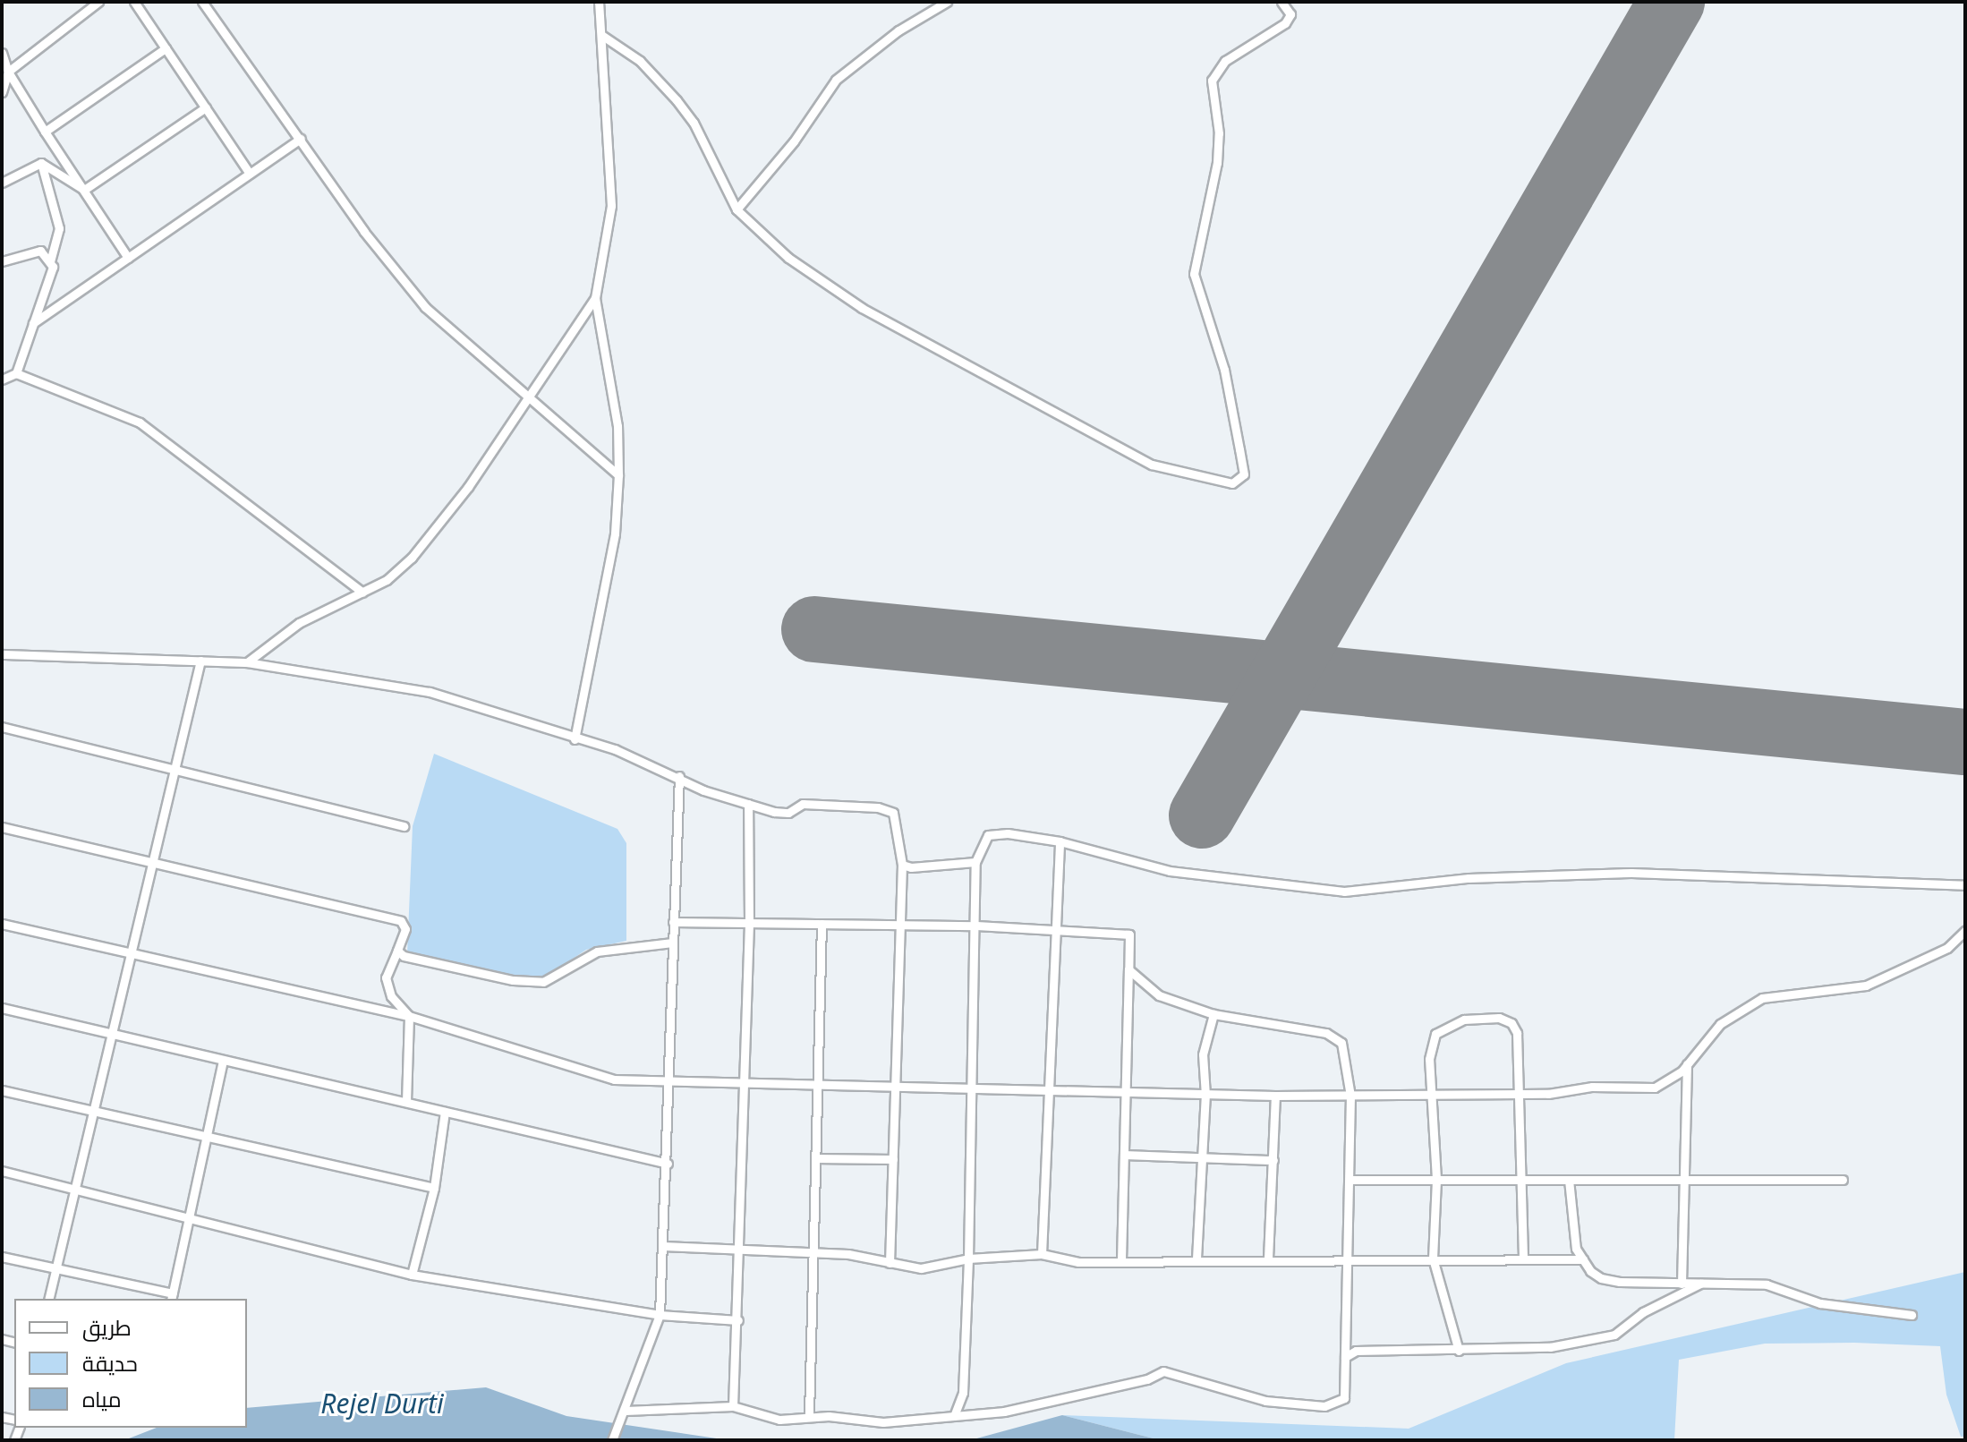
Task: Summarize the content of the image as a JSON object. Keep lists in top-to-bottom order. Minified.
{"water":["Rejel Durti"],"legend":["طريق","حديقة","مياه"]}
